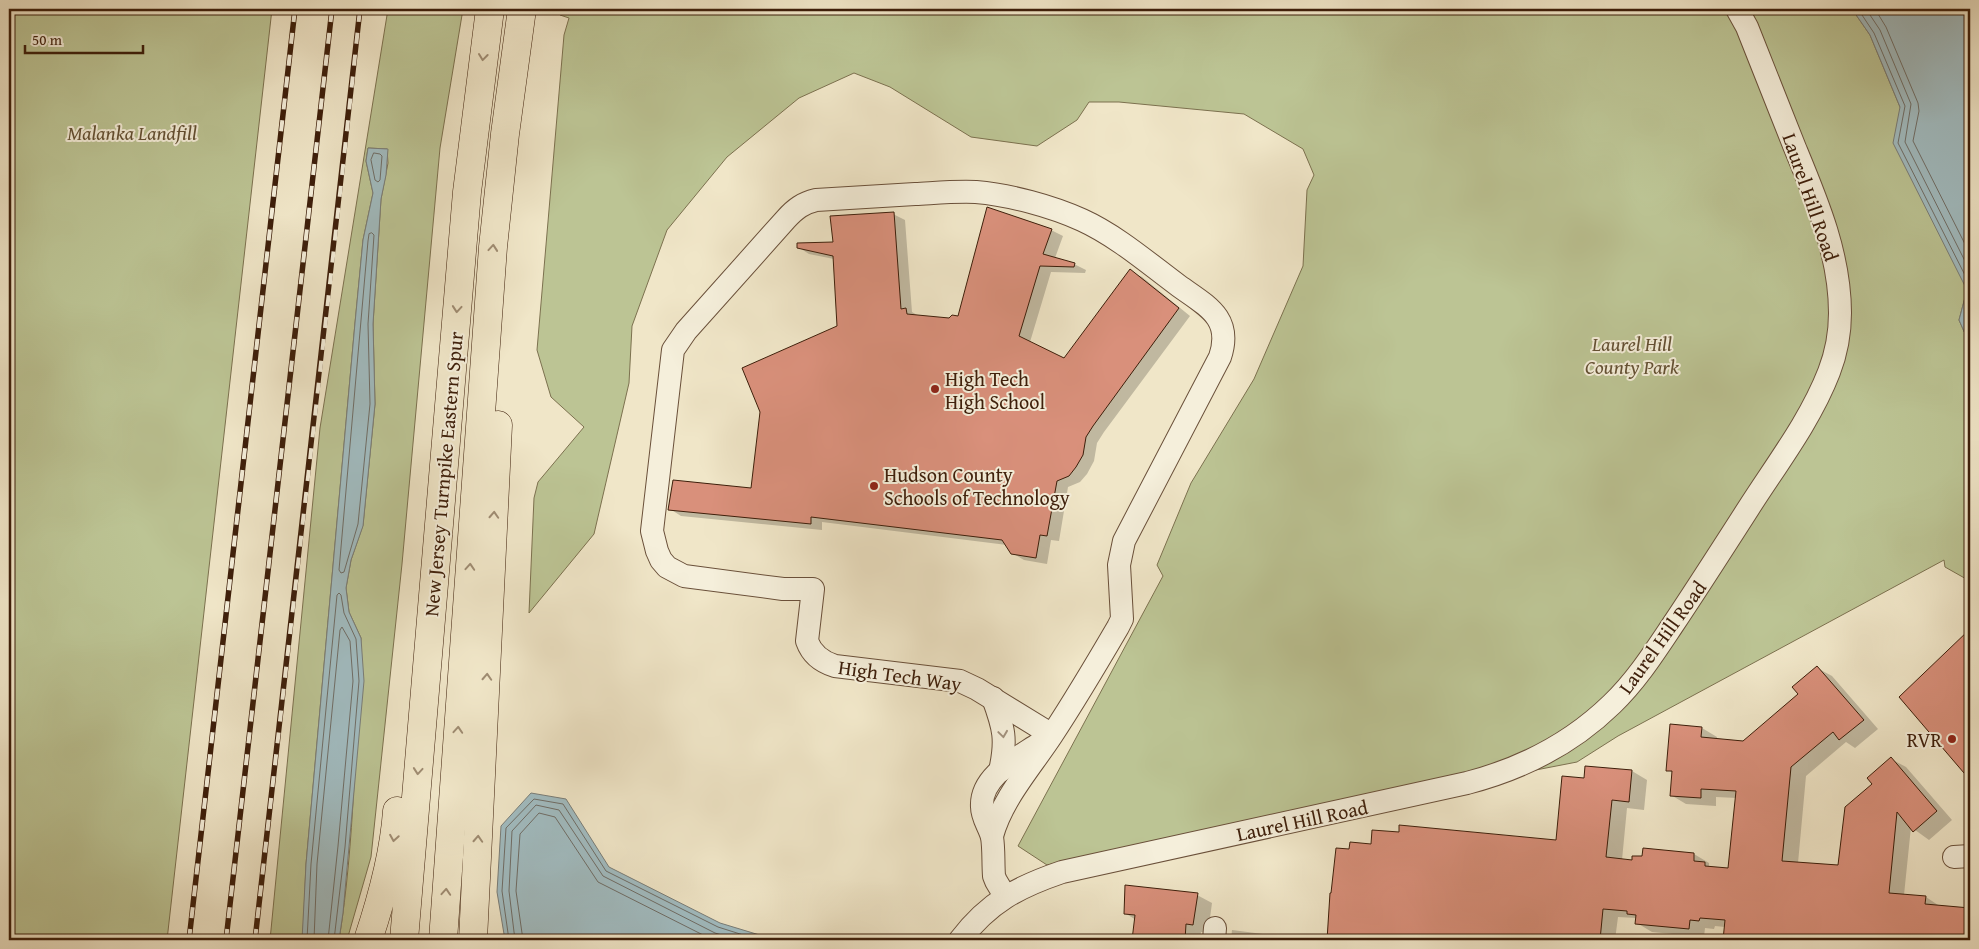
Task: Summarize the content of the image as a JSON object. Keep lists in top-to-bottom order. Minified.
{"streets":{"highway":["New Jersey Turnpike Eastern Spur"],"street":["Laurel Hill Road","High Tech Way"]},"parks":["Malanka Landfill","Laurel Hill County Park"],"places":["High Tech High School","Hudson County Schools of Technology","RVR"],"scale_bar":"50 m"}
